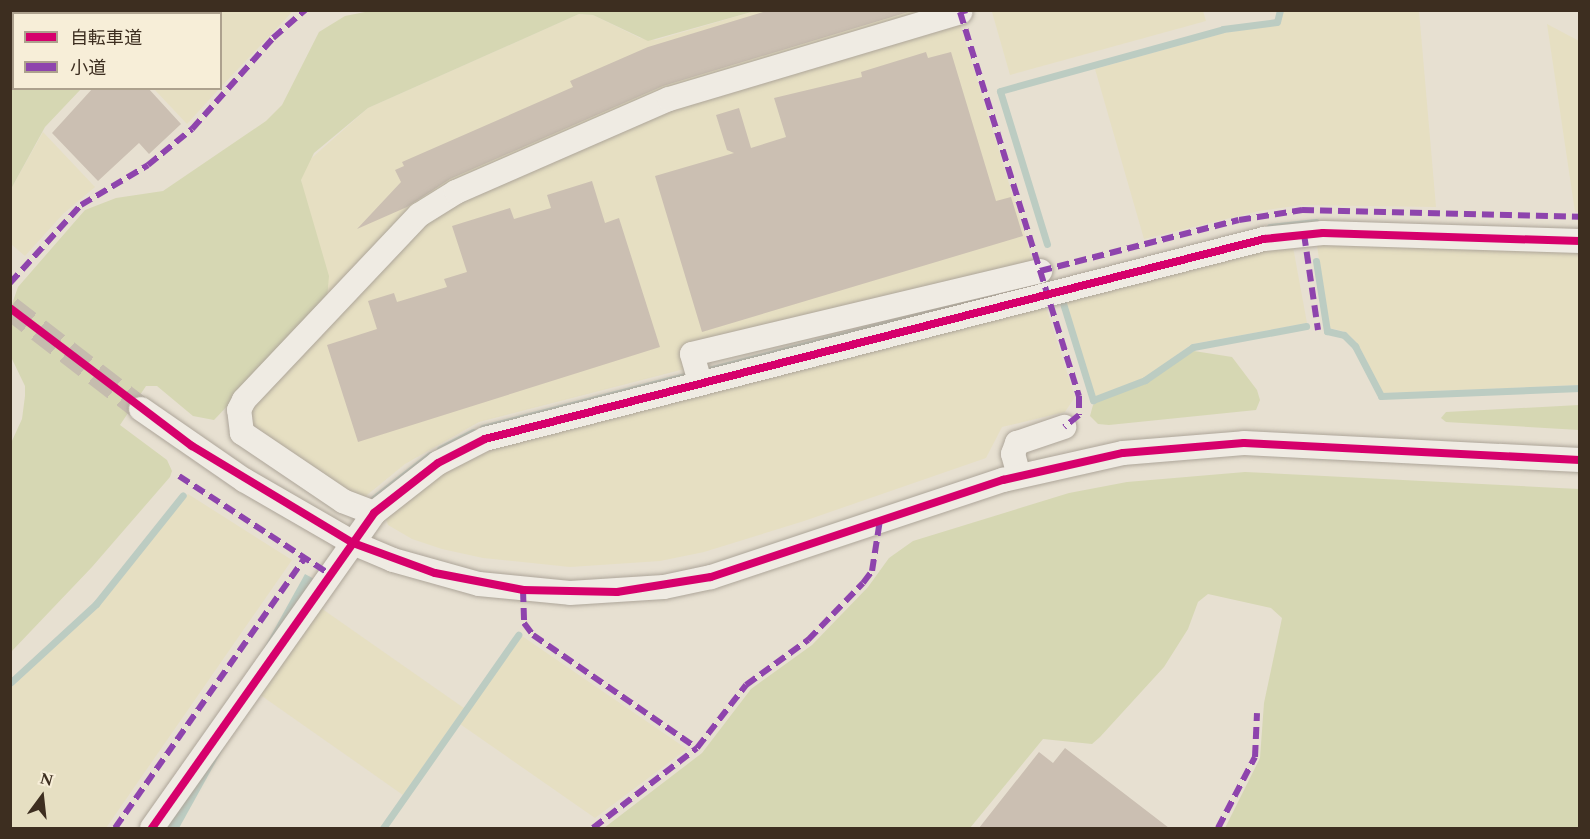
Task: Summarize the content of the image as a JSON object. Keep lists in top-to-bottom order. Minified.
{"legend":["自転車道","小道"],"north":"top"}
